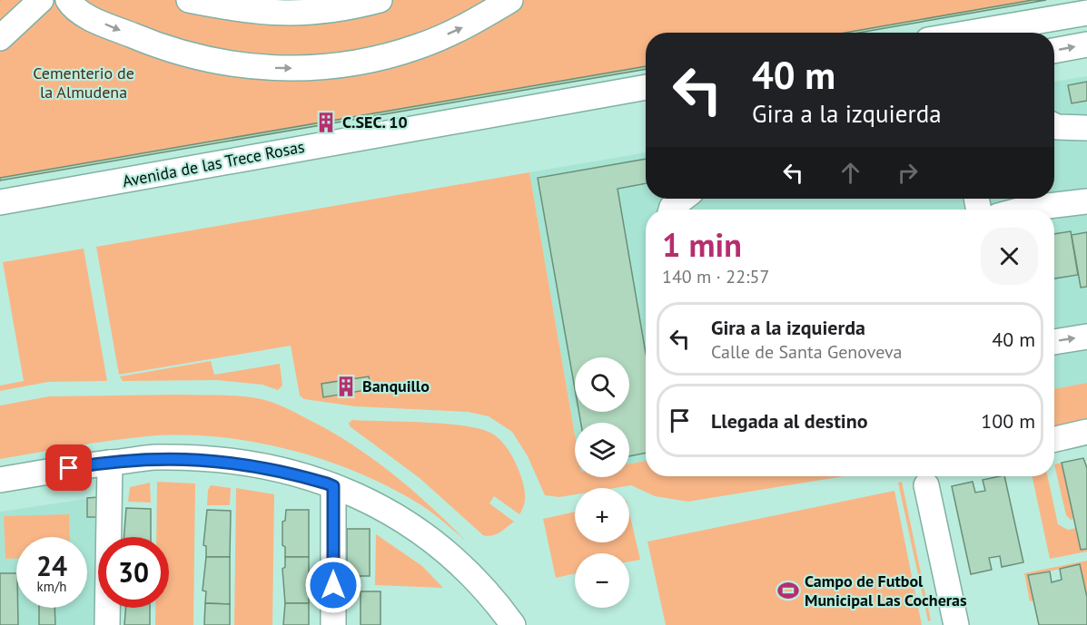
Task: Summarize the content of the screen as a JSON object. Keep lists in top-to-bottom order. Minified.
{"streets":{"street":["Avenida de las Trece Rosas"]},"parks":["Cementerio de la Almudena"],"places":{"building":["C.SEC. 10","Banquillo"],"sports":["Campo de Futbol Municipal Las Cocheras"]},"page":{"turn":["40 m","Gira a la izquierda"],"heading":["1 min","140 m · 22:57"],"list":[{"name":"Gira a la izquierda","note":"Calle de Santa Genoveva","value":"40 m"},{"name":"Llegada al destino","value":"100 m"}],"map_buttons":["+","−"],"speed":"24 km/h","limit":"30"}}
